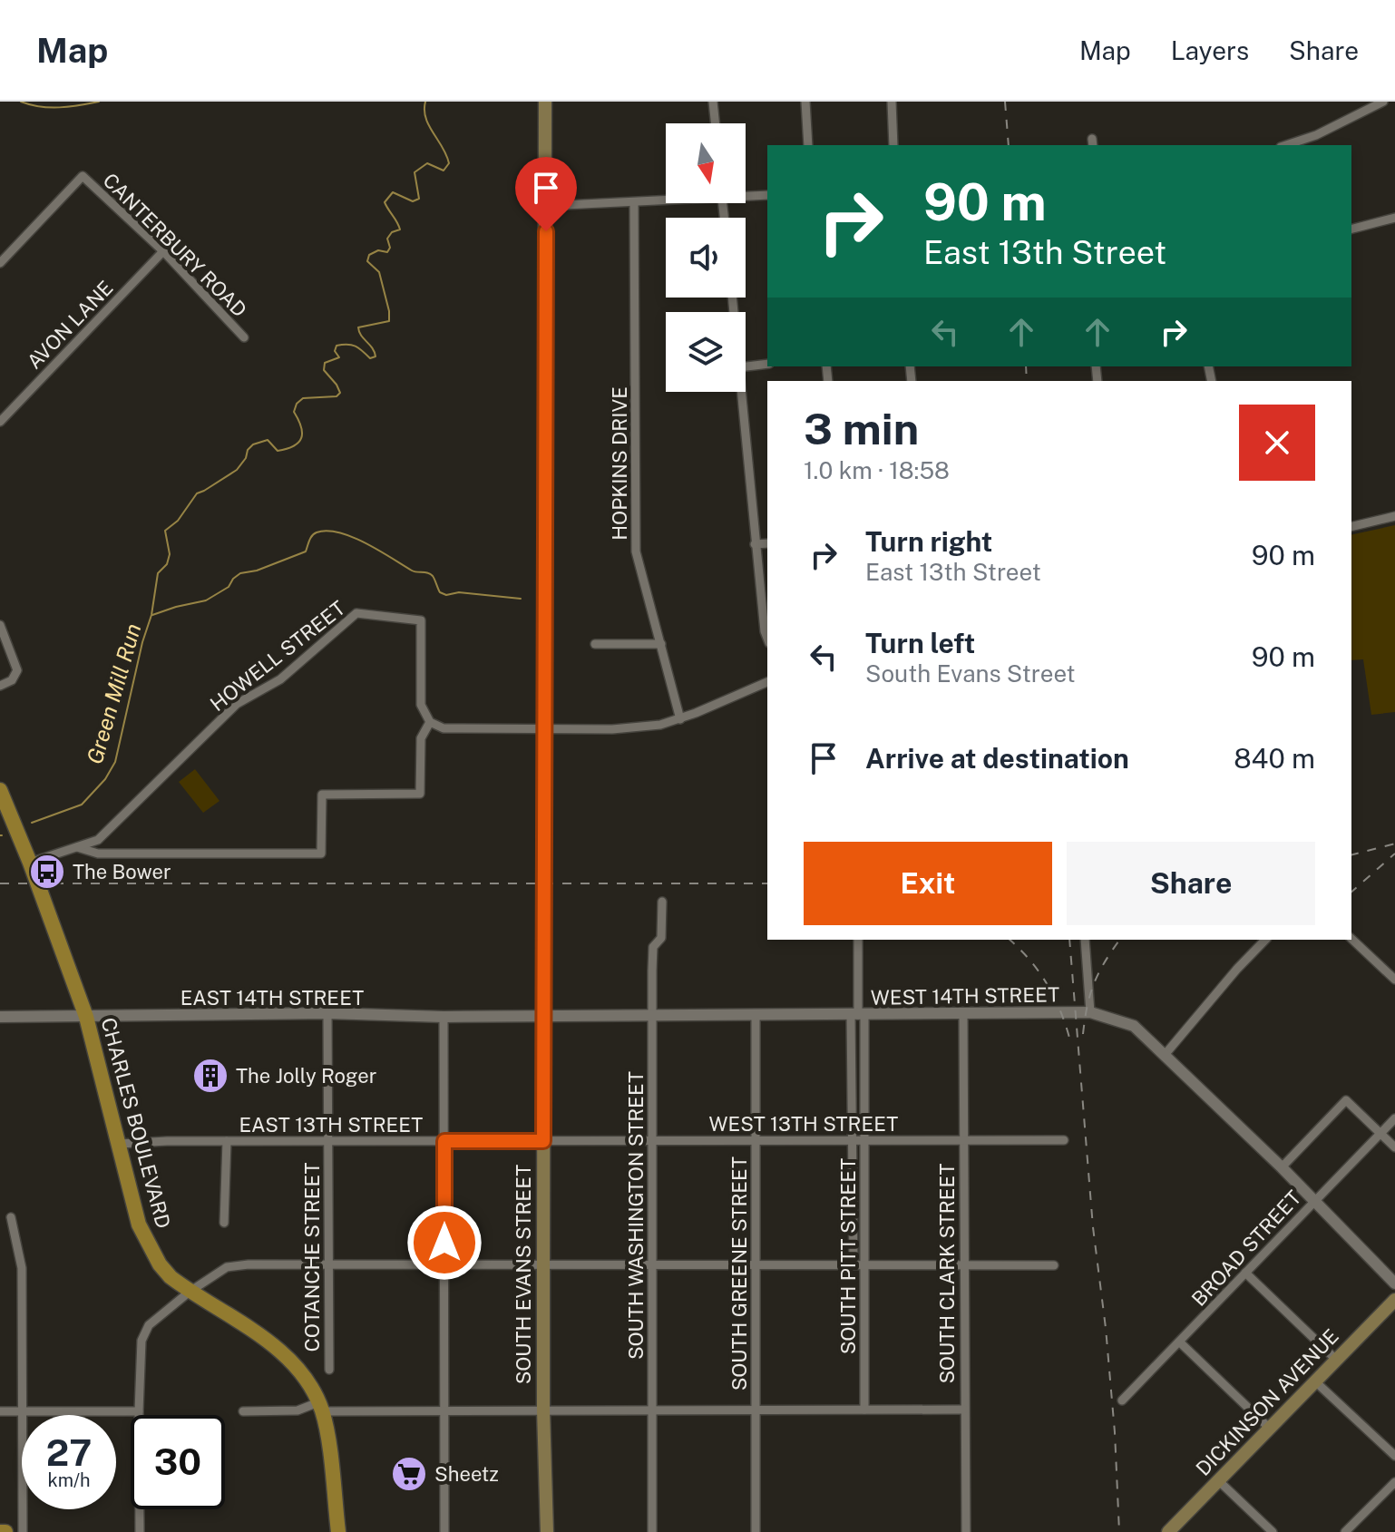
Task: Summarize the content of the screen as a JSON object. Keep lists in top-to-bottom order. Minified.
{"streets":{"main road":["CHARLES BOULEVARD","SOUTH EVANS STREET","DICKINSON AVENUE"],"street":["CANTERBURY ROAD","AVON LANE","HOPKINS DRIVE","HOWELL STREET","WEST 14TH STREET","EAST 14TH STREET","WEST 13TH STREET","EAST 13TH STREET","SOUTH WASHINGTON STREET","BROAD STREET","SOUTH PITT STREET","COTANCHE STREET","SOUTH GREENE STREET","SOUTH CLARK STREET"]},"crossings":[["CANTERBURY ROAD","AVON LANE"],["HOWELL STREET","CHARLES BOULEVARD"],["WEST 14TH STREET","EAST 14TH STREET"],["WEST 14TH STREET","SOUTH WASHINGTON STREET"],["WEST 14TH STREET","BROAD STREET"],["WEST 14TH STREET","SOUTH PITT STREET"],["WEST 14TH STREET","SOUTH GREENE STREET"],["WEST 14TH STREET","SOUTH CLARK STREET"],["WEST 14TH STREET","SOUTH EVANS STREET"],["EAST 14TH STREET","CHARLES BOULEVARD"],["EAST 14TH STREET","COTANCHE STREET"],["EAST 14TH STREET","SOUTH EVANS STREET"],["CHARLES BOULEVARD","EAST 13TH STREET"],["WEST 13TH STREET","EAST 13TH STREET"],["WEST 13TH STREET","SOUTH WASHINGTON STREET"],["WEST 13TH STREET","SOUTH PITT STREET"],["WEST 13TH STREET","SOUTH GREENE STREET"],["WEST 13TH STREET","SOUTH CLARK STREET"],["WEST 13TH STREET","SOUTH EVANS STREET"],["EAST 13TH STREET","COTANCHE STREET"],["EAST 13TH STREET","SOUTH EVANS STREET"]],"water":["Green Mill Run"],"places":{"bus stop":["The Bower"],"building":["The Jolly Roger"],"supermarket":["Sheetz"]},"north":"bottom","page":{"header":"Map","nav":["Map","Layers","Share"],"turn":["90 m","East 13th Street"],"heading":["3 min","1.0 km · 18:58"],"list":[{"name":"Turn right","note":"East 13th Street","value":"90 m"},{"name":"Turn left","note":"South Evans Street","value":"90 m"},{"name":"Arrive at destination","value":"840 m"}],"buttons":["Exit","Share"],"speed":"27 km/h","limit":"30"}}
